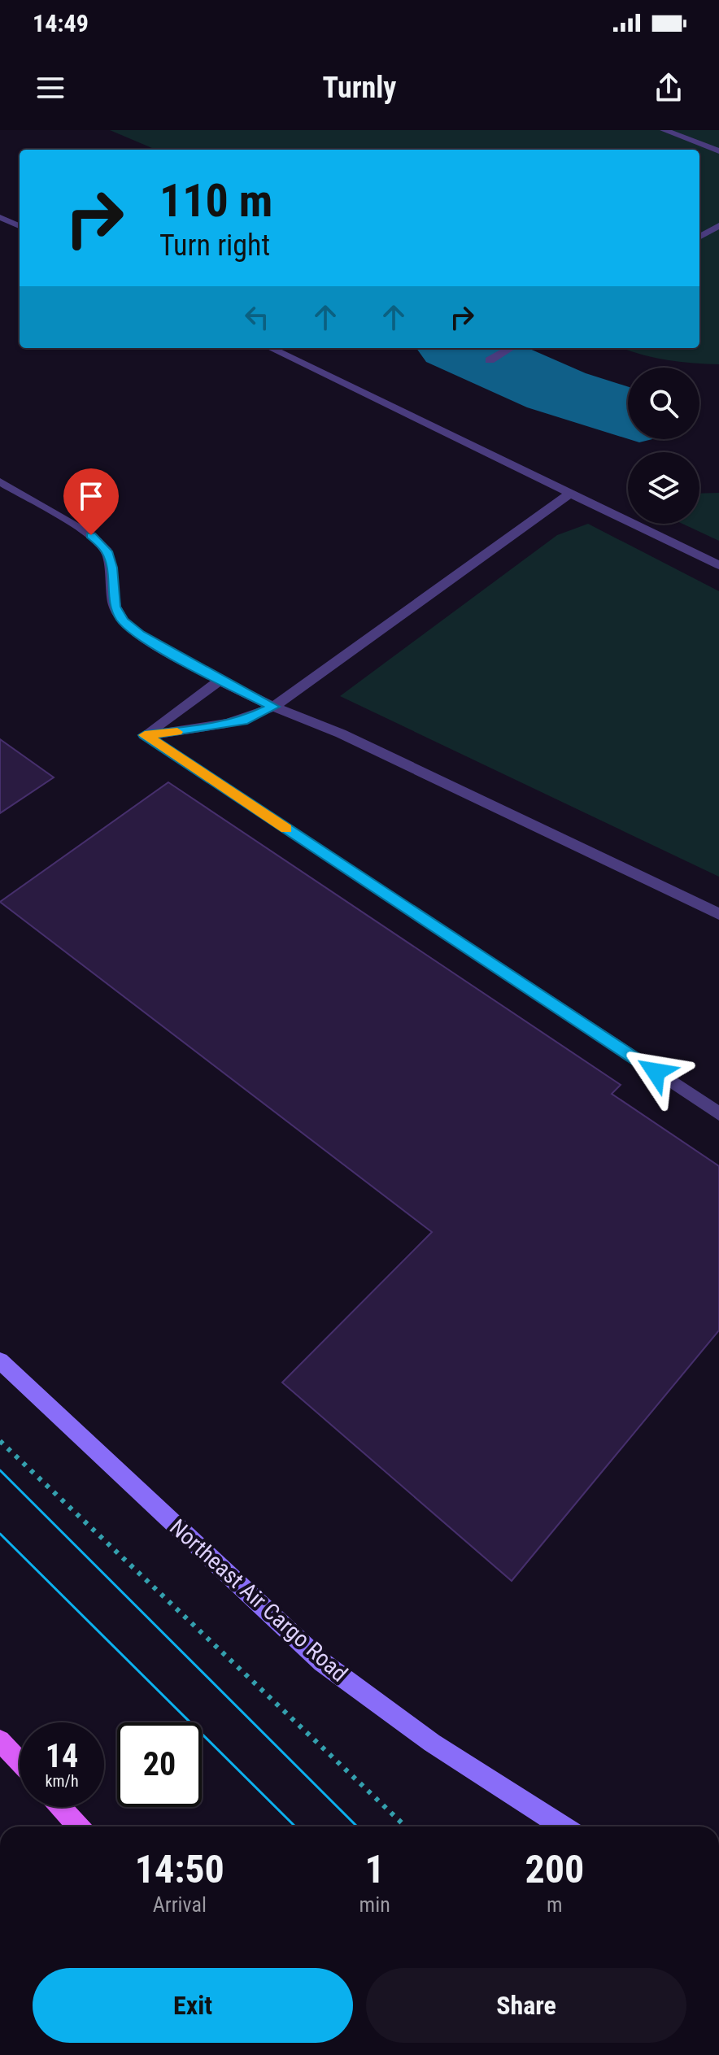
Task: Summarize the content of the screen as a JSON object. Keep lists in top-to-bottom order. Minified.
{"streets":{"street":["Northeast Air Cargo Road"]},"page":{"status":"14:49","header":"Turnly","turn":["110 m","Turn right"],"speed":"14 km/h","limit":"20","eta":["14:50","Arrival","1","min","200","m"],"buttons":["Exit","Share"]}}
